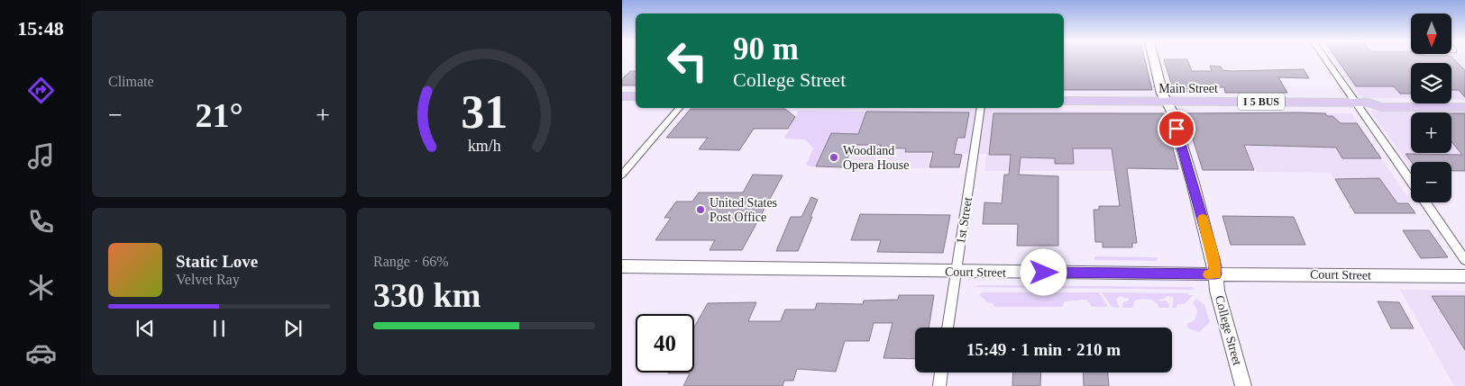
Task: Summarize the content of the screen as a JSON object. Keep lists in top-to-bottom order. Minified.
{"streets":{"main road":["Main Street","I 5 BUS"],"street":["1st Street","Court Street","College Street"]},"crossings":[["Main Street","College Street"],["1st Street","Court Street"],["Court Street","College Street"]],"places":["Woodland Opera House","United States Post Office"],"north":"bottom","page":{"tabs":"15:48","tile":["Climate",["Range · 66%","330 km"]],"map_buttons":["+","−"],"turn":["90 m","College Street"],"heat":["−","21°","+"],"song":["Static Love","Velvet Ray"],"limit":"40","trip":"15:49 · 1 min · 210 m","gauge":["31","km/h"]}}
